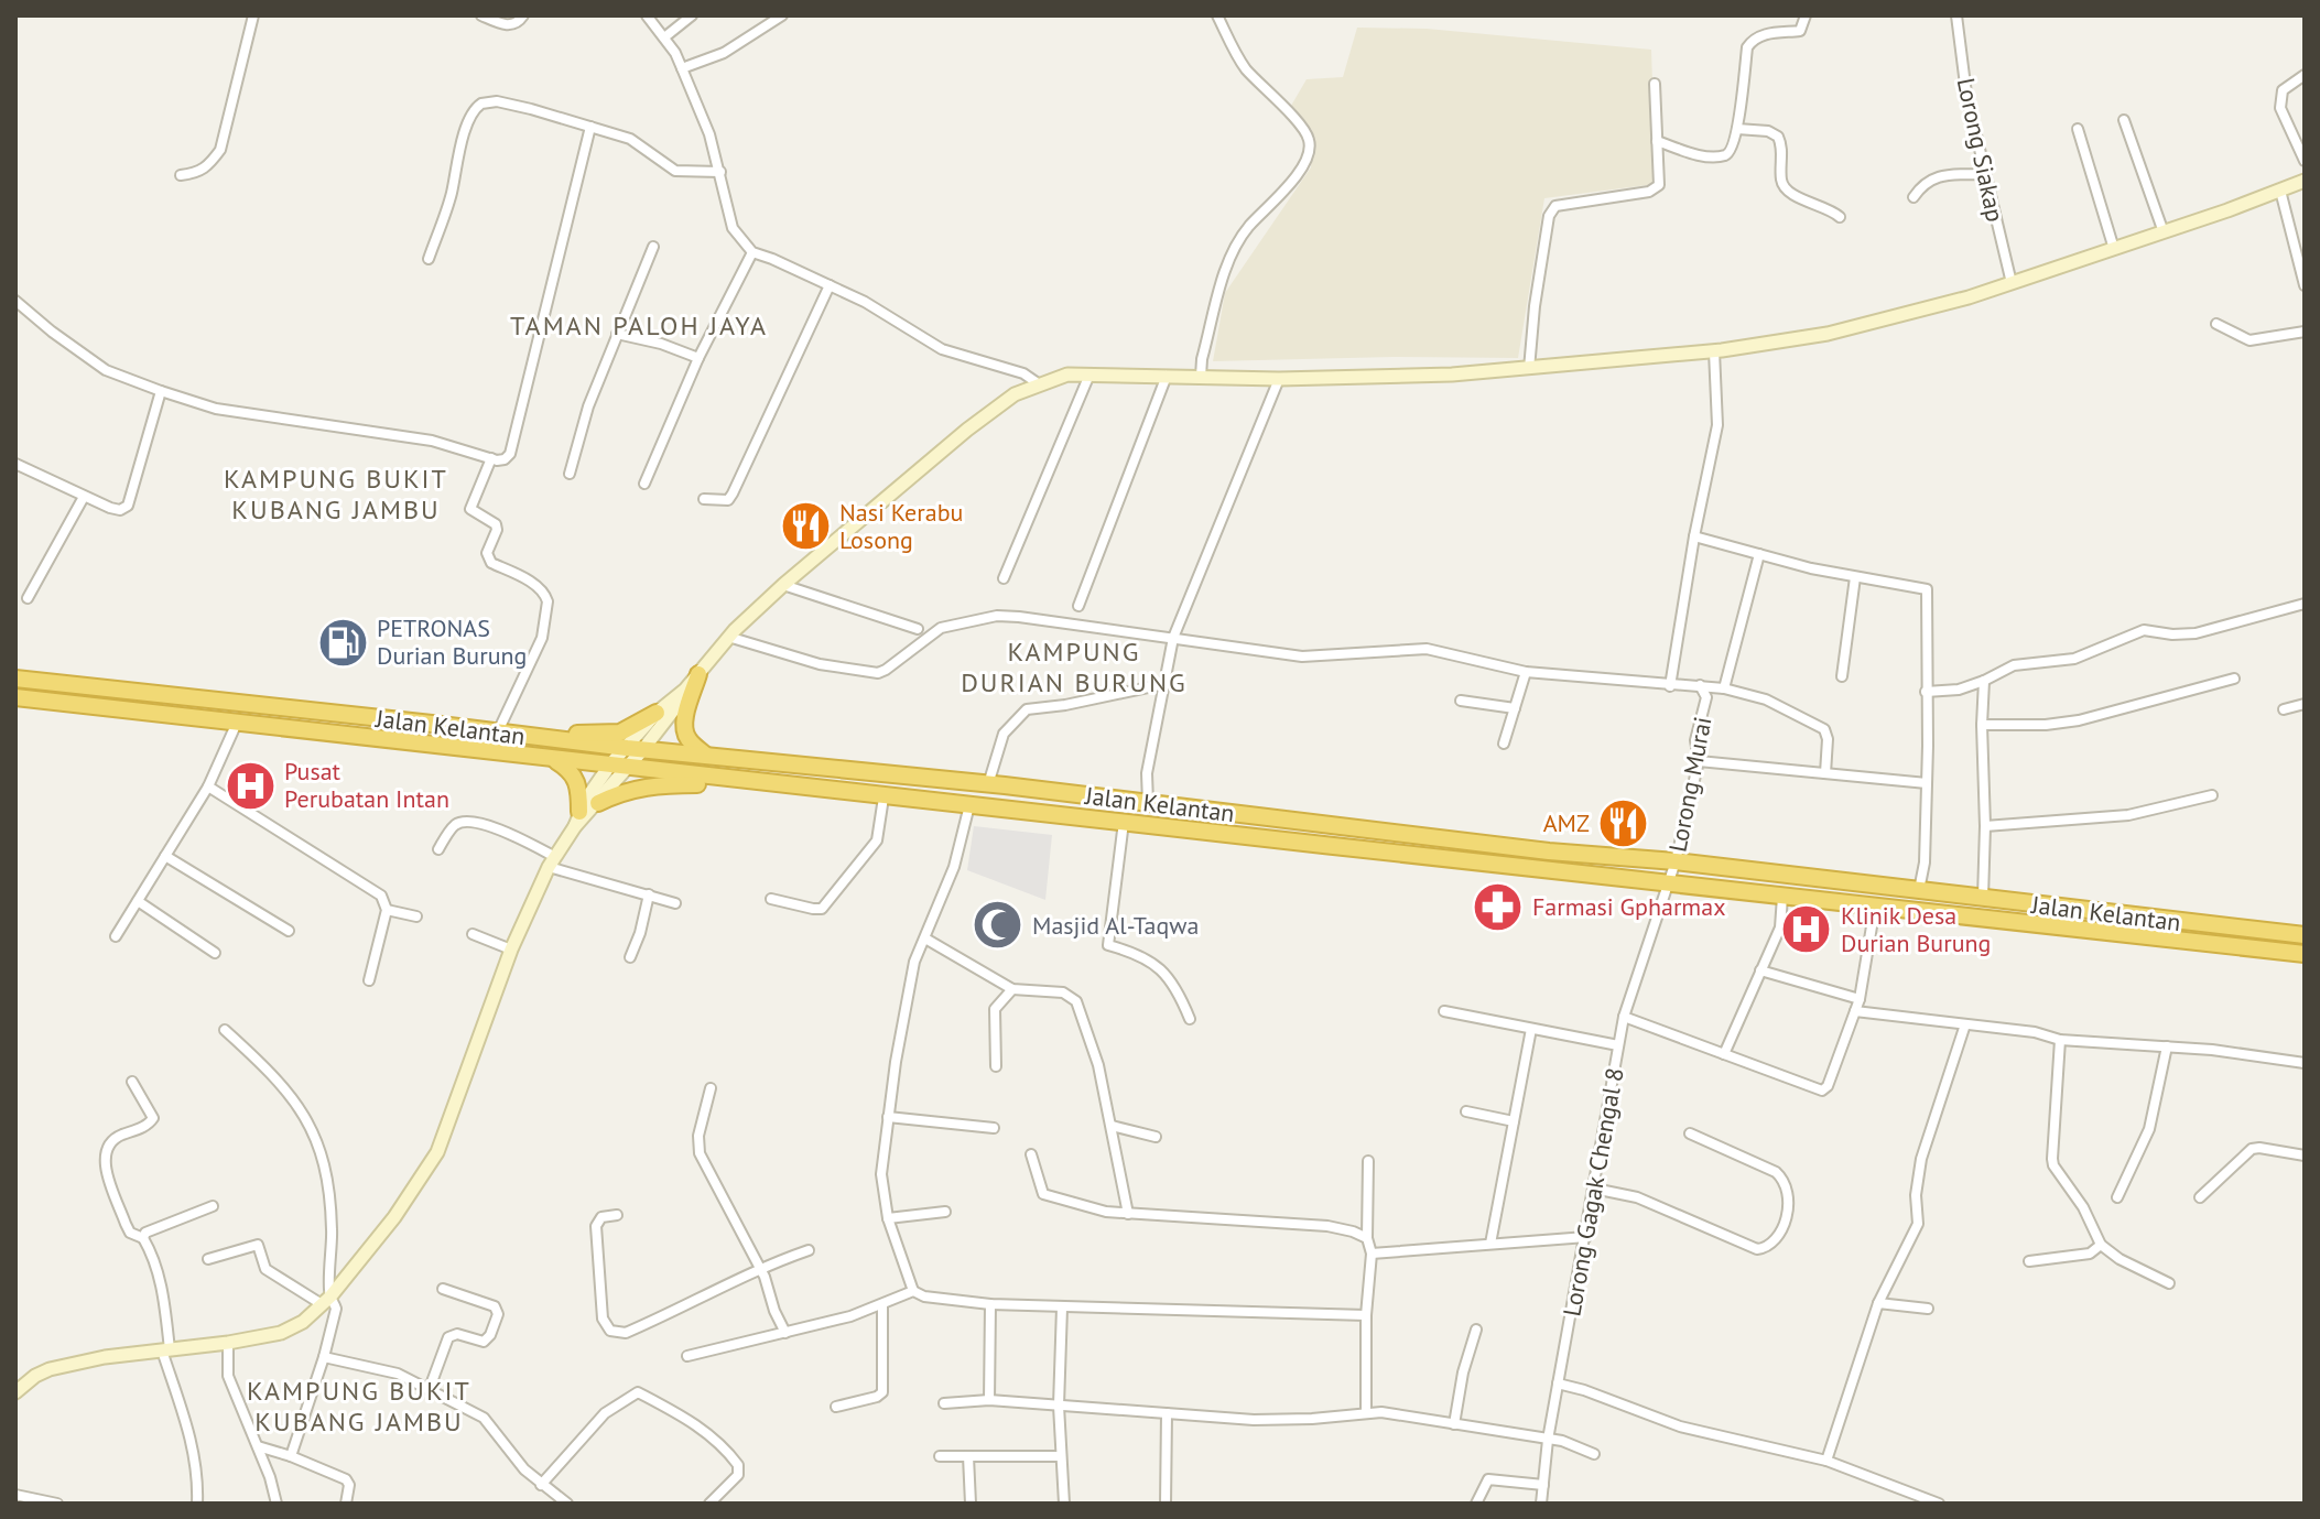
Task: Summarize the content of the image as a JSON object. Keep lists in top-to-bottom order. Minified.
{"streets":{"highway":["Jalan Kelantan"],"street":["Lorong Siakap","Lorong Murai","Lorong Gagak Chengal 8"]},"crossings":[["Jalan Kelantan","Lorong Murai"],["Jalan Kelantan","Lorong Gagak Chengal 8"],["Lorong Murai","Lorong Gagak Chengal 8"]],"districts":["TAMAN PALOH JAYA","KAMPUNG BUKIT KUBANG JAMBU","KAMPUNG DURIAN BURUNG","KAMPUNG BUKIT KUBANG JAMBU"],"places":{"restaurant":["Nasi Kerabu Losong","AMZ"],"fuel station":["PETRONAS Durian Burung"],"hospital":["Pusat Perubatan Intan","Klinik Desa Durian Burung"],"pharmacy":["Farmasi Gpharmax"],"mosque":["Masjid Al-Taqwa"]}}
